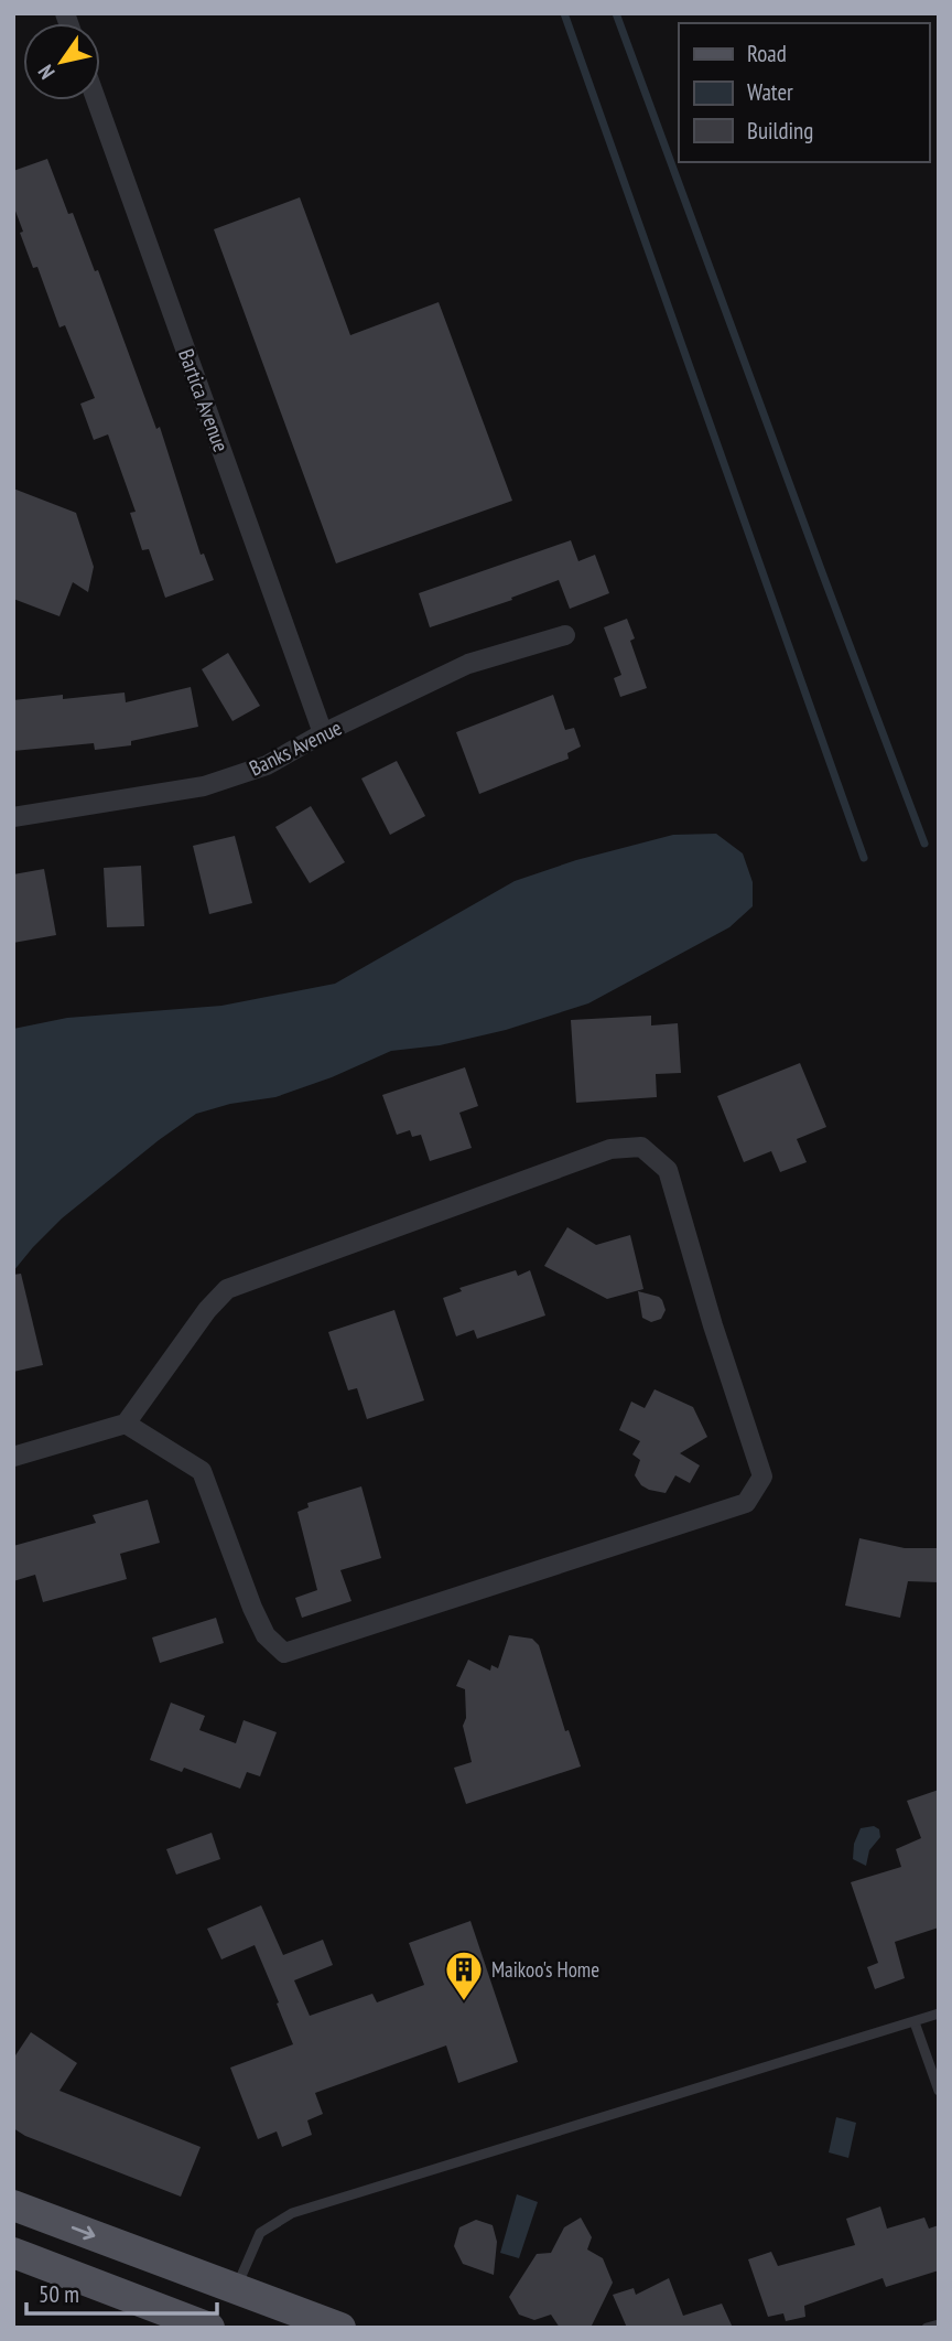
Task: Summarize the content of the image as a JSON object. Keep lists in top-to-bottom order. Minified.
{"streets":{"street":["Bartica Avenue","Banks Avenue"]},"crossings":[["Bartica Avenue","Banks Avenue"]],"places":{"building":["Maikoo's Home"]},"legend":["Road","Water","Building"],"scale_bar":"50 m","north":"bottom left"}
